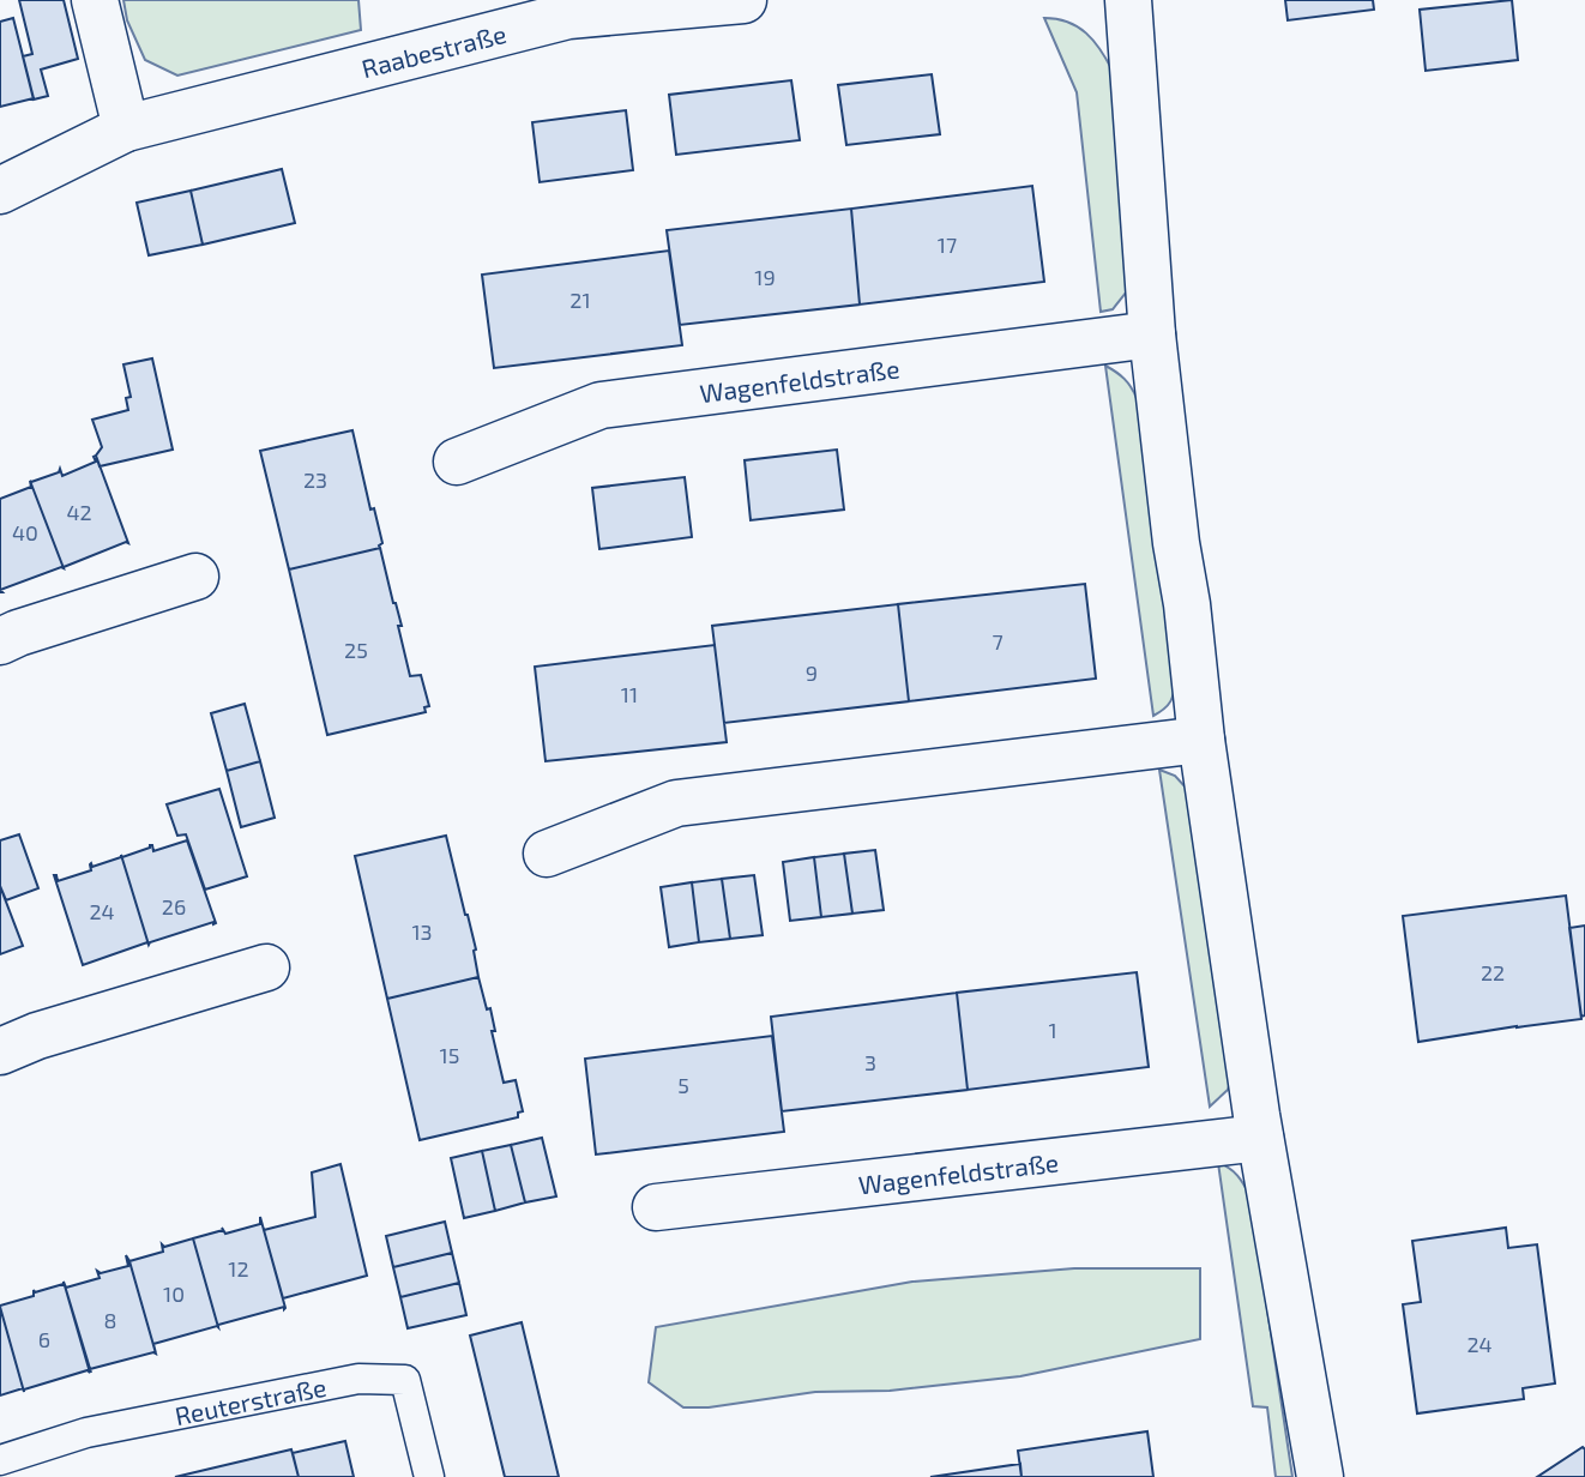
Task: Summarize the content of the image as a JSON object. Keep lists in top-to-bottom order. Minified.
{"streets":{"street":["Raabestraße","Wagenfeldstraße"],"lane":["Reuterstraße"]},"house_numbers":["17","19","21","23","42","40","7","25","9","11","26","24","13","22","1","15","3","5","12","10","8","6","24"]}
